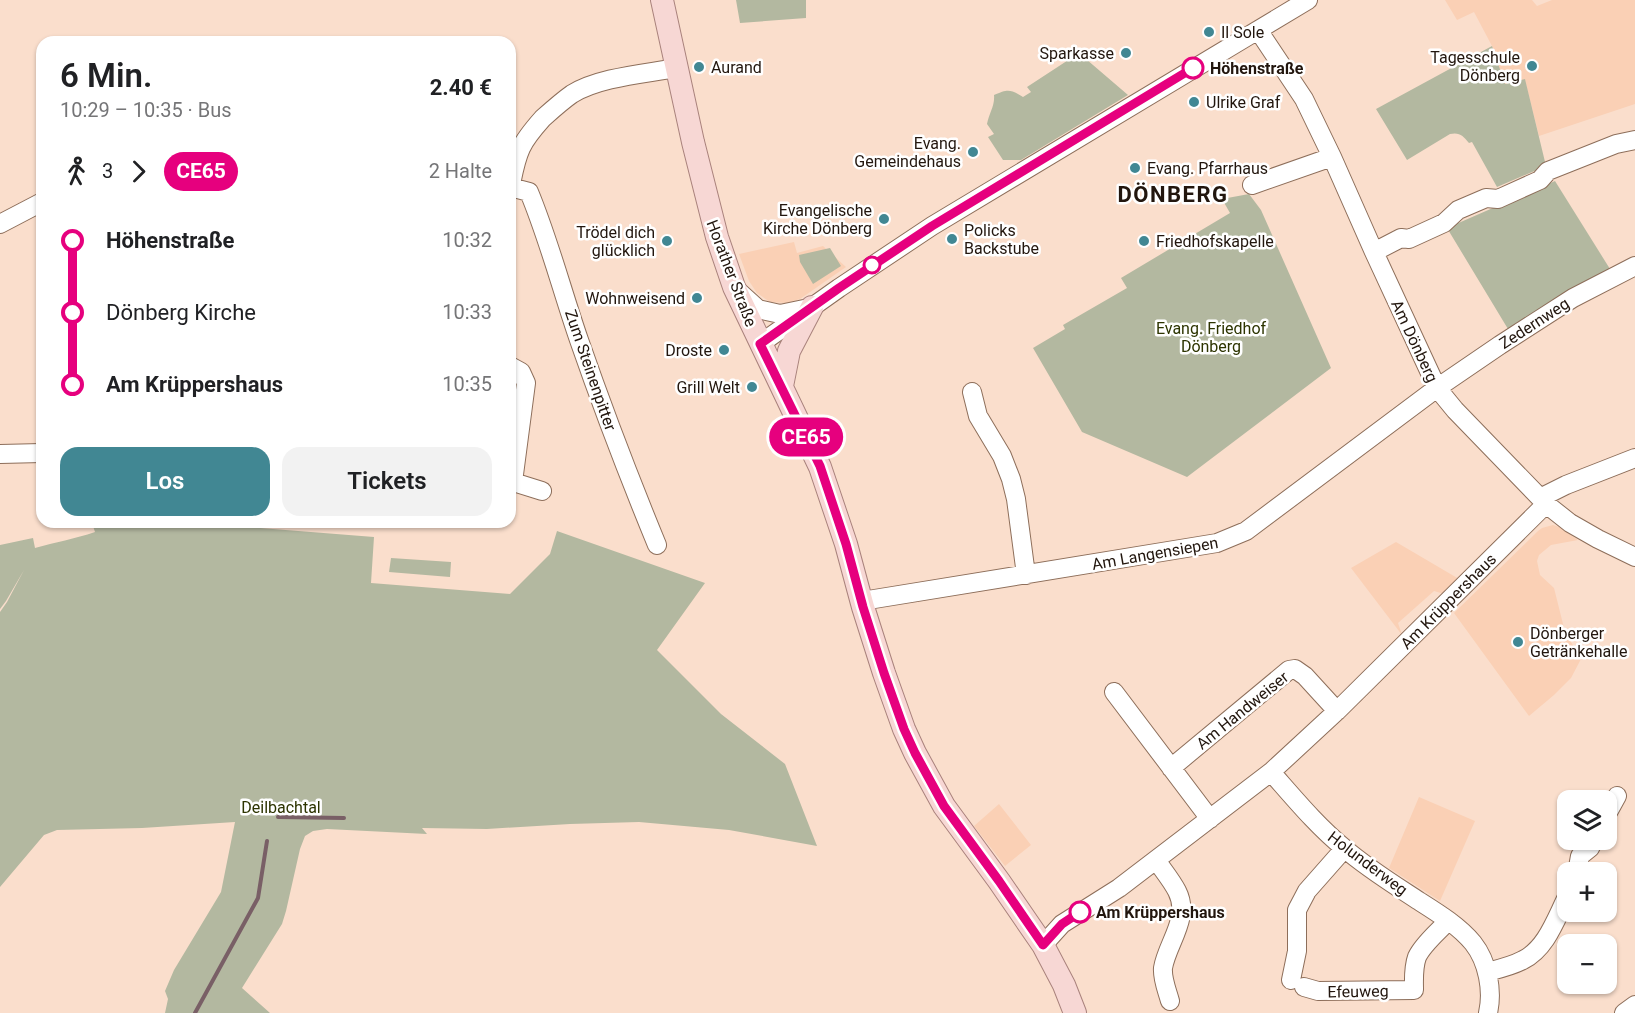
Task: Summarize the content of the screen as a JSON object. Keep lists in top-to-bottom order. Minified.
{"streets":{"main road":["Horather Straße"],"street":["Zedernweg","Am Dönberg","Zum Steinenpitter","Am Langensiepen","Am Krüppershaus","Am Handweiser","Holunderweg","Efeuweg"]},"crossings":[["Horather Straße","Am Langensiepen"],["Horather Straße","Am Krüppershaus"],["Zedernweg","Am Dönberg"],["Zedernweg","Am Langensiepen"],["Am Dönberg","Am Langensiepen"],["Am Dönberg","Am Krüppershaus"],["Am Krüppershaus","Am Handweiser"],["Am Krüppershaus","Holunderweg"],["Holunderweg","Efeuweg"]],"districts":["DÖNBERG"],"parks":["Evang. Friedhof Dönberg","Deilbachtal"],"places":["Il Sole","Sparkasse","Tagesschule Dönberg","Aurand","Höhenstraße","Ulrike Graf","Evang. Gemeindehaus","Evang. Pfarrhaus","Evangelische Kirche Dönberg","Policks Backstube","Trödel dich glücklich","Friedhofskapelle","Wohnweisend","Droste","Grill Welt","Dönberger Getränkehalle","Am Krüppershaus"],"lines":["bus line CE65"],"page":{"on_map":"CE65","heading":["6 Min.","10:29 – 10:35 · Bus","2.40 €"],"legs":["3","CE65","2 Halte"],"list":[{"name":"Höhenstraße","value":"10:32"},{"name":"Dönberg Kirche","value":"10:33"},{"name":"Am Krüppershaus","value":"10:35"}],"buttons":["Los","Tickets"],"map_buttons":["+","−"]}}
